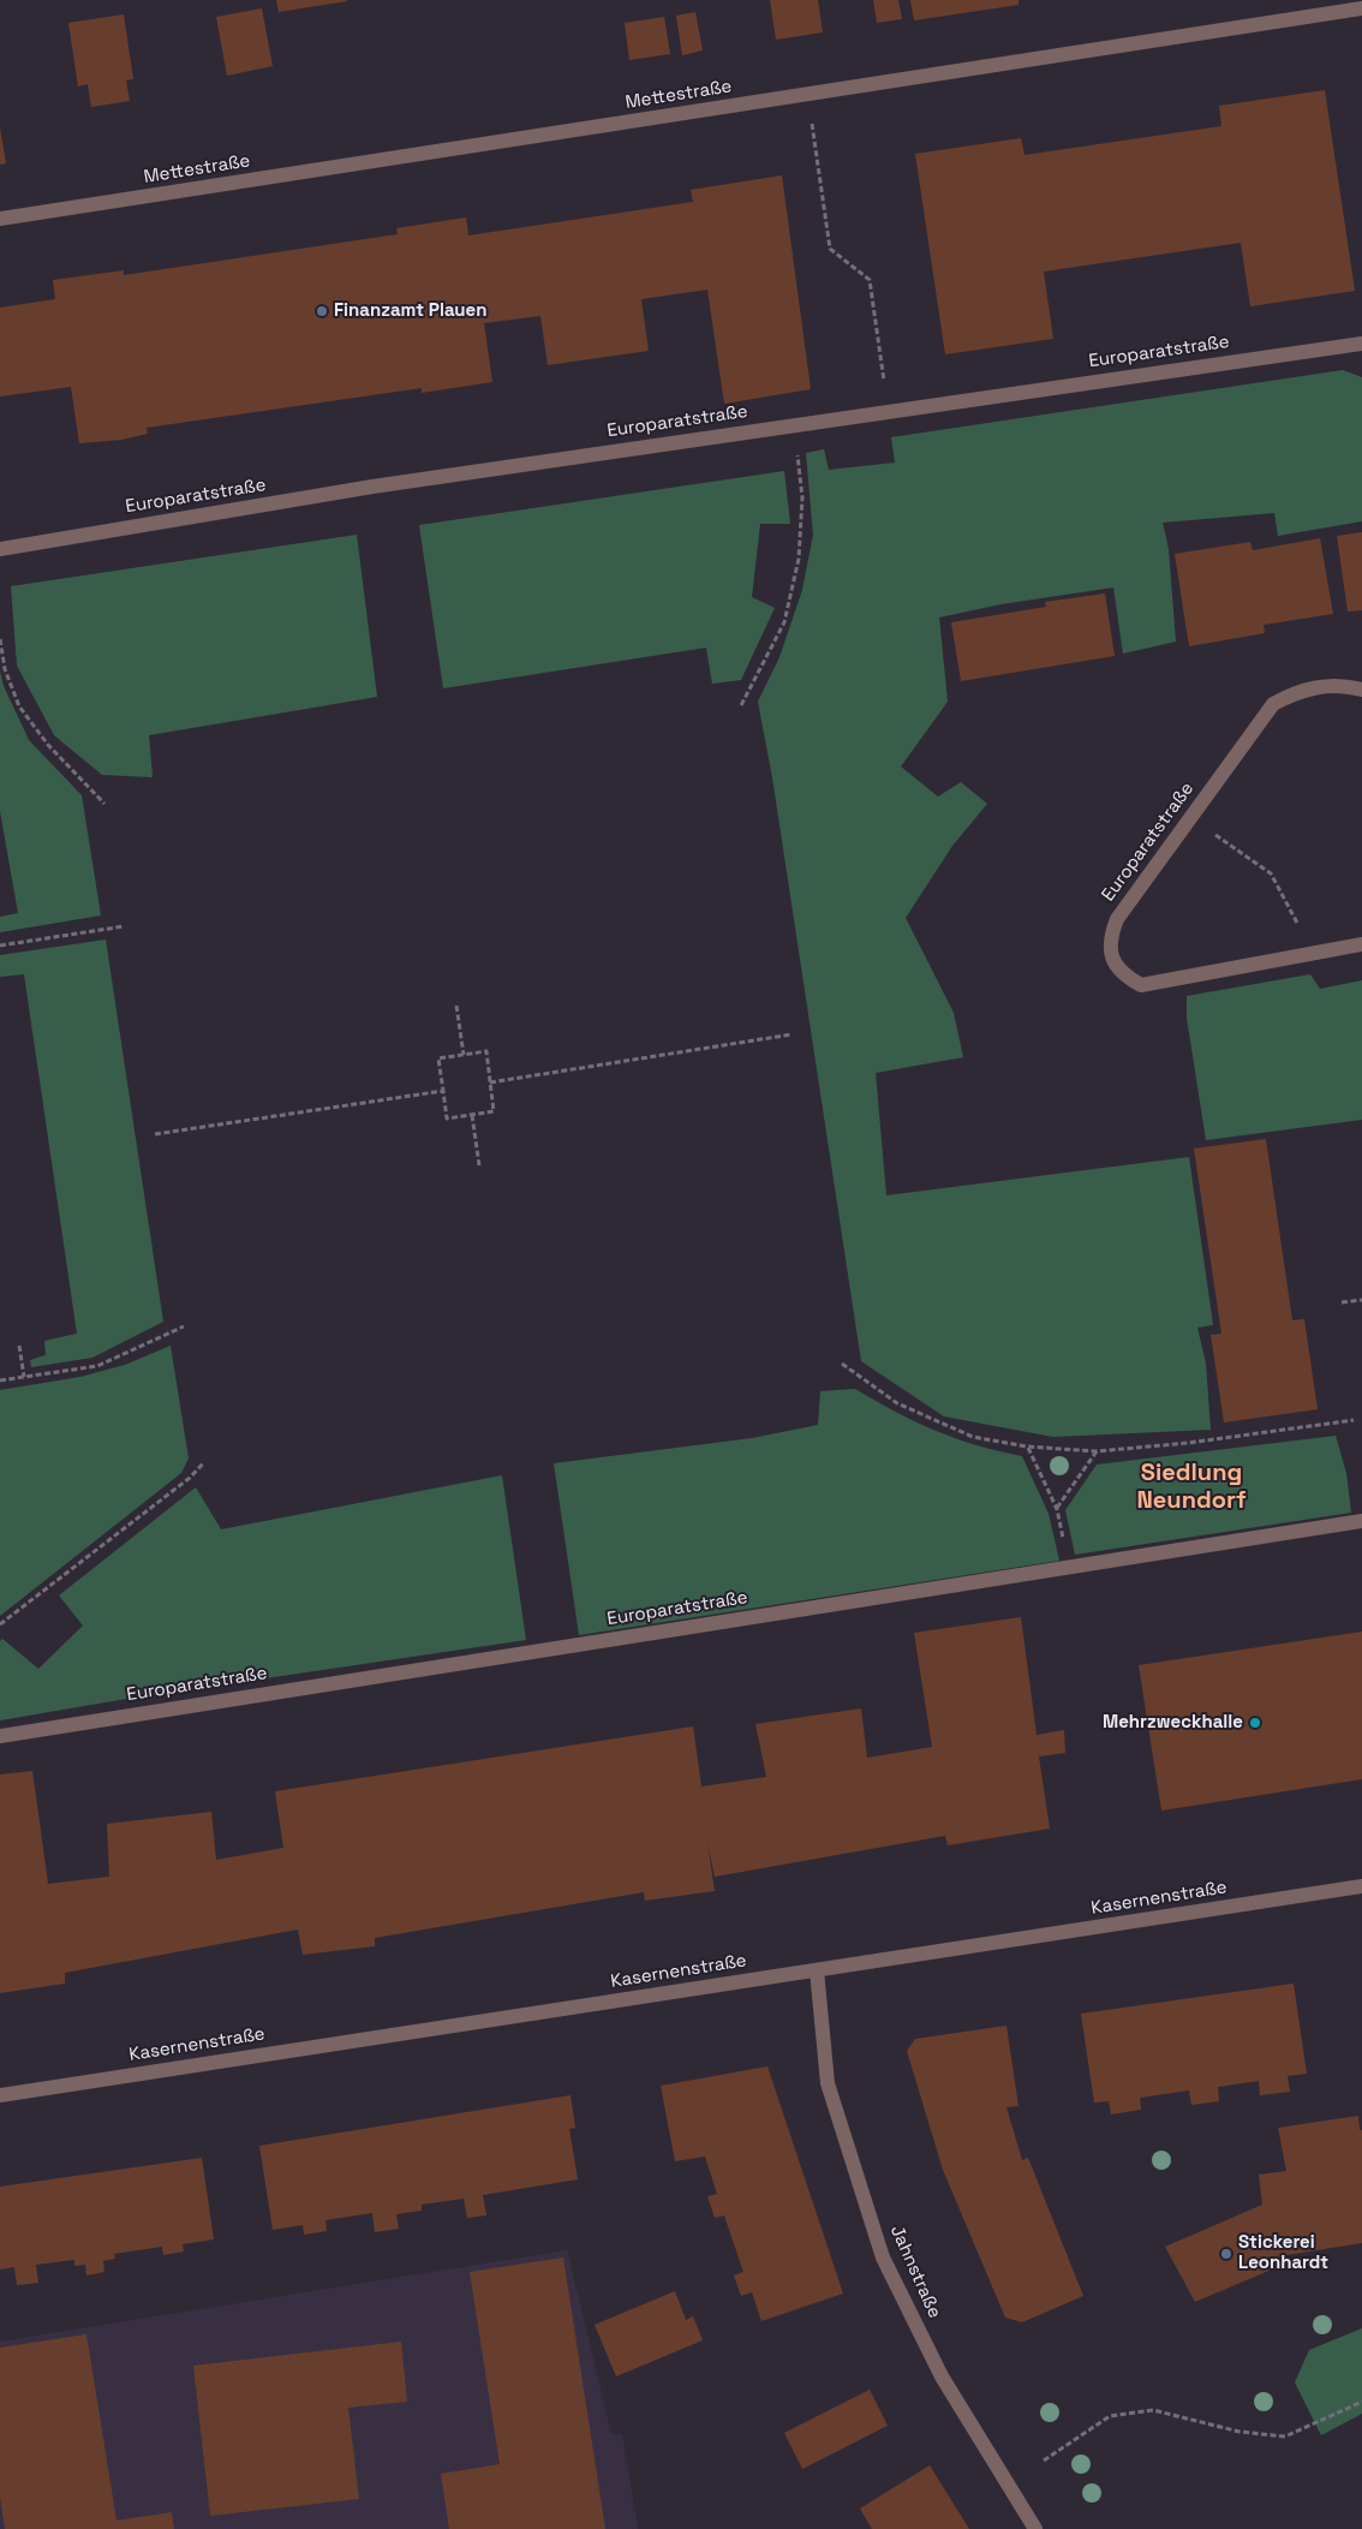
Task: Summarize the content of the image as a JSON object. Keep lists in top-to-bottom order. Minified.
{"streets":{"street":["Mettestraße","Europaratstraße","Kasernenstraße","Jahnstraße"]},"crossings":[["Kasernenstraße","Jahnstraße"]],"districts":["Siedlung Neundorf"],"places":["Finanzamt Plauen","Mehrzweckhalle","Stickerei Leonhardt"]}
